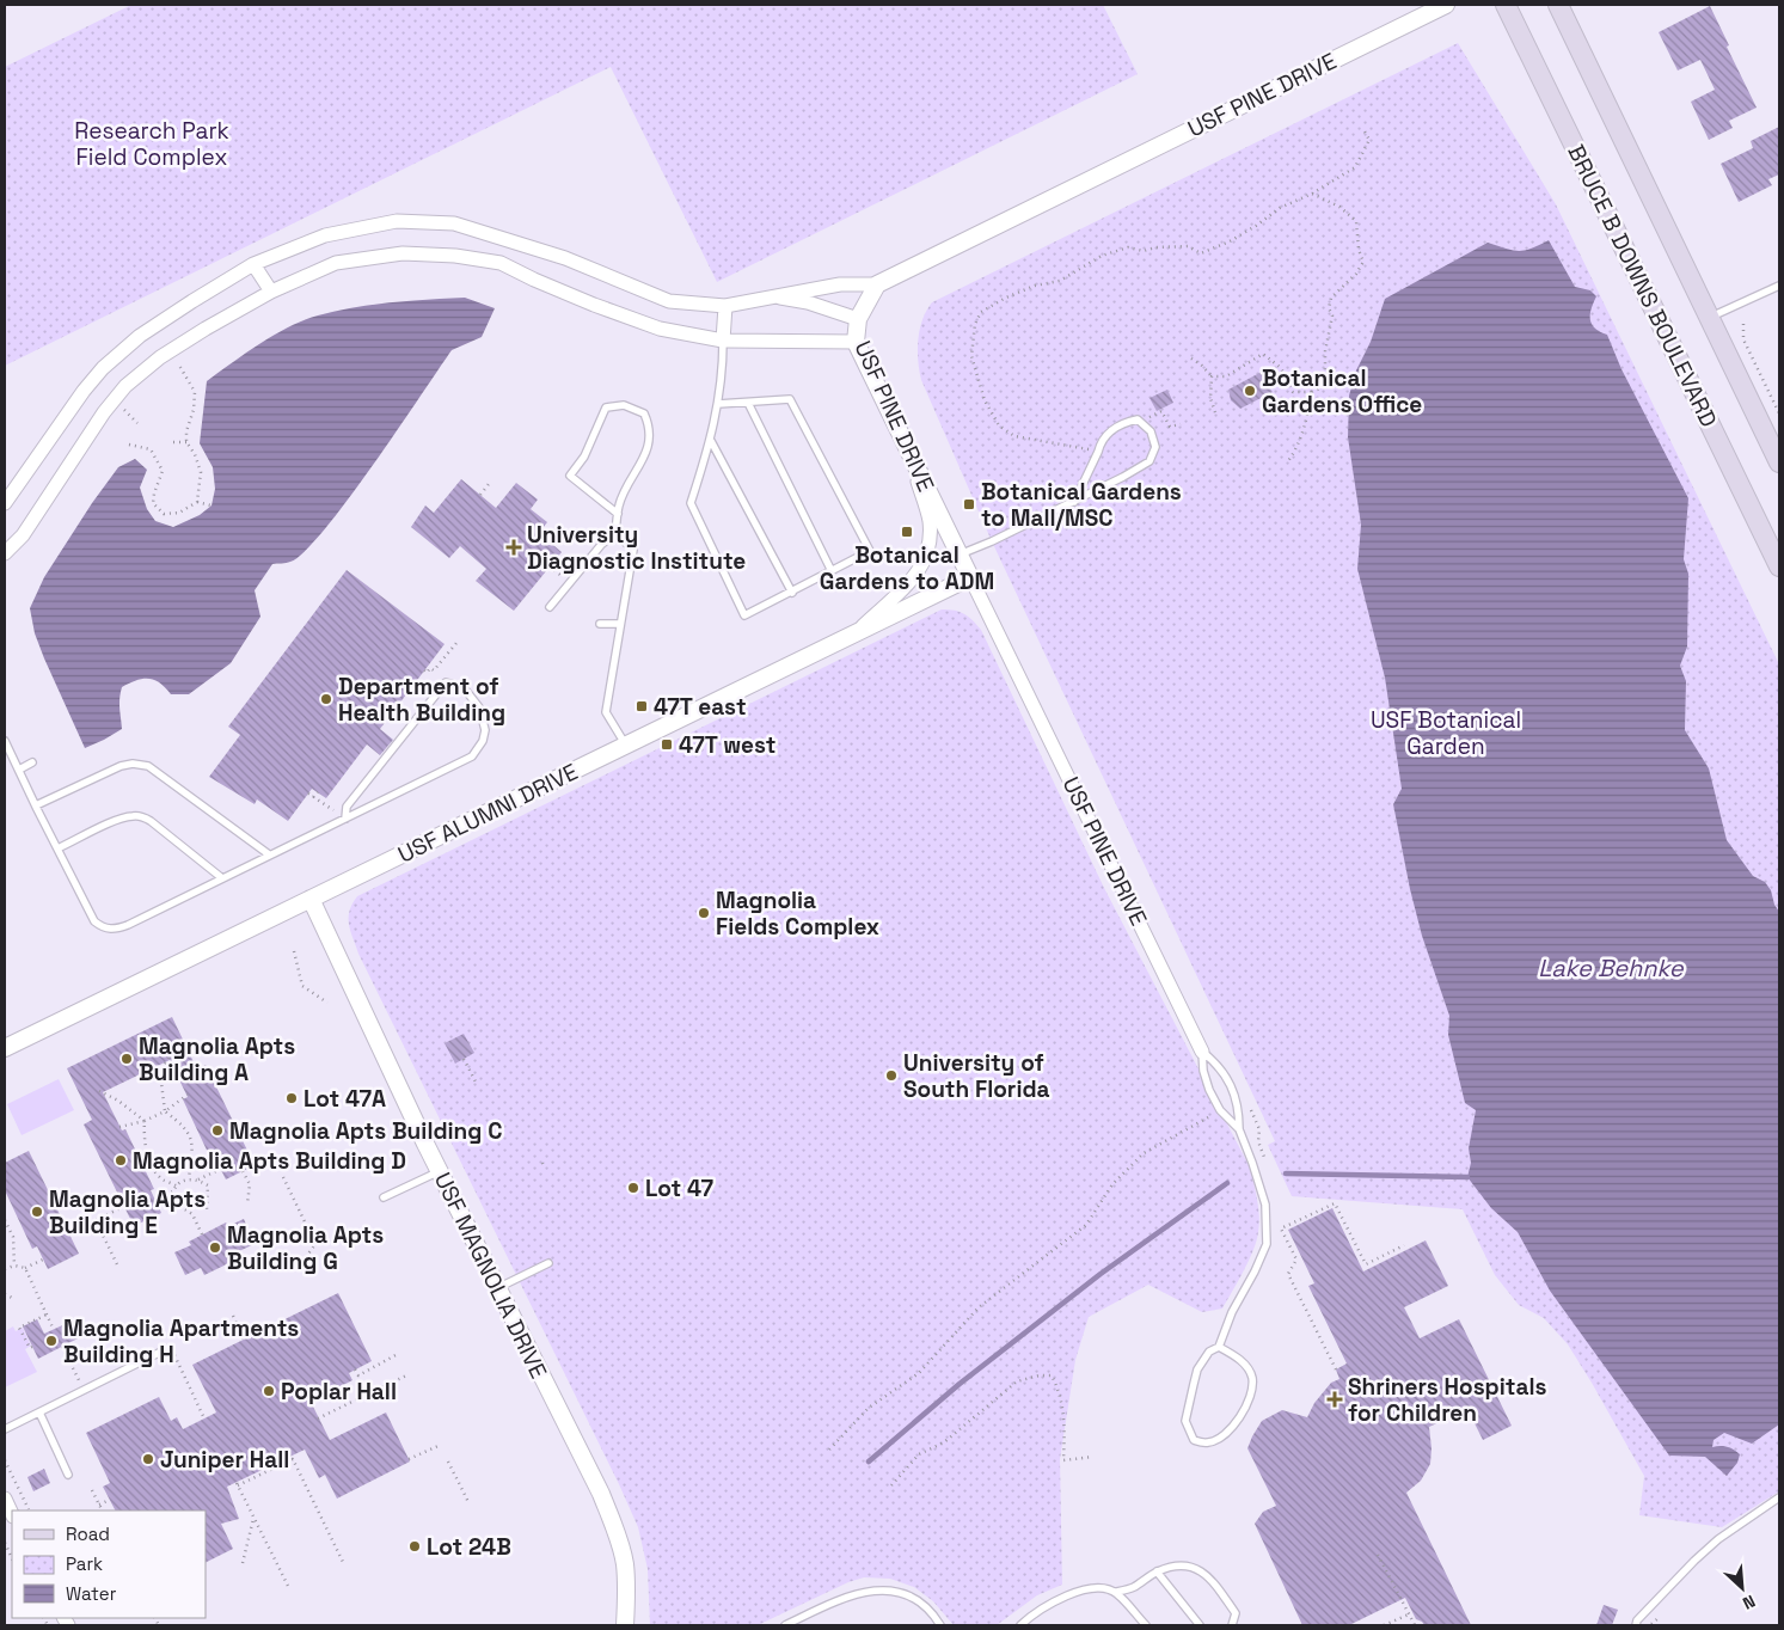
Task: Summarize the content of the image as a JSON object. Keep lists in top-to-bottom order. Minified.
{"streets":{"main road":["BRUCE B DOWNS BOULEVARD"],"street":["USF PINE DRIVE","USF ALUMNI DRIVE","USF MAGNOLIA DRIVE"]},"crossings":[["USF PINE DRIVE","USF ALUMNI DRIVE"],["USF ALUMNI DRIVE","USF MAGNOLIA DRIVE"]],"water":["Lake Behnke"],"parks":["Research Park Field Complex","USF Botanical Garden"],"places":{"other":["Botanical Gardens Office","Department of Health Building","Magnolia Fields Complex","Magnolia Apts Building A","University of South Florida","Lot 47A","Magnolia Apts Building C","Magnolia Apts Building D","Lot 47","Magnolia Apts Building E","Magnolia Apts Building G","Magnolia Apartments Building H","Poplar Hall","Juniper Hall","Lot 24B"],"transit":["Botanical Gardens to Mall/MSC","Botanical Gardens to ADM","47T east","47T west"],"health":["University Diagnostic Institute","Shriners Hospitals for Children"]},"legend":["Road","Park","Water"],"north":"bottom right"}
